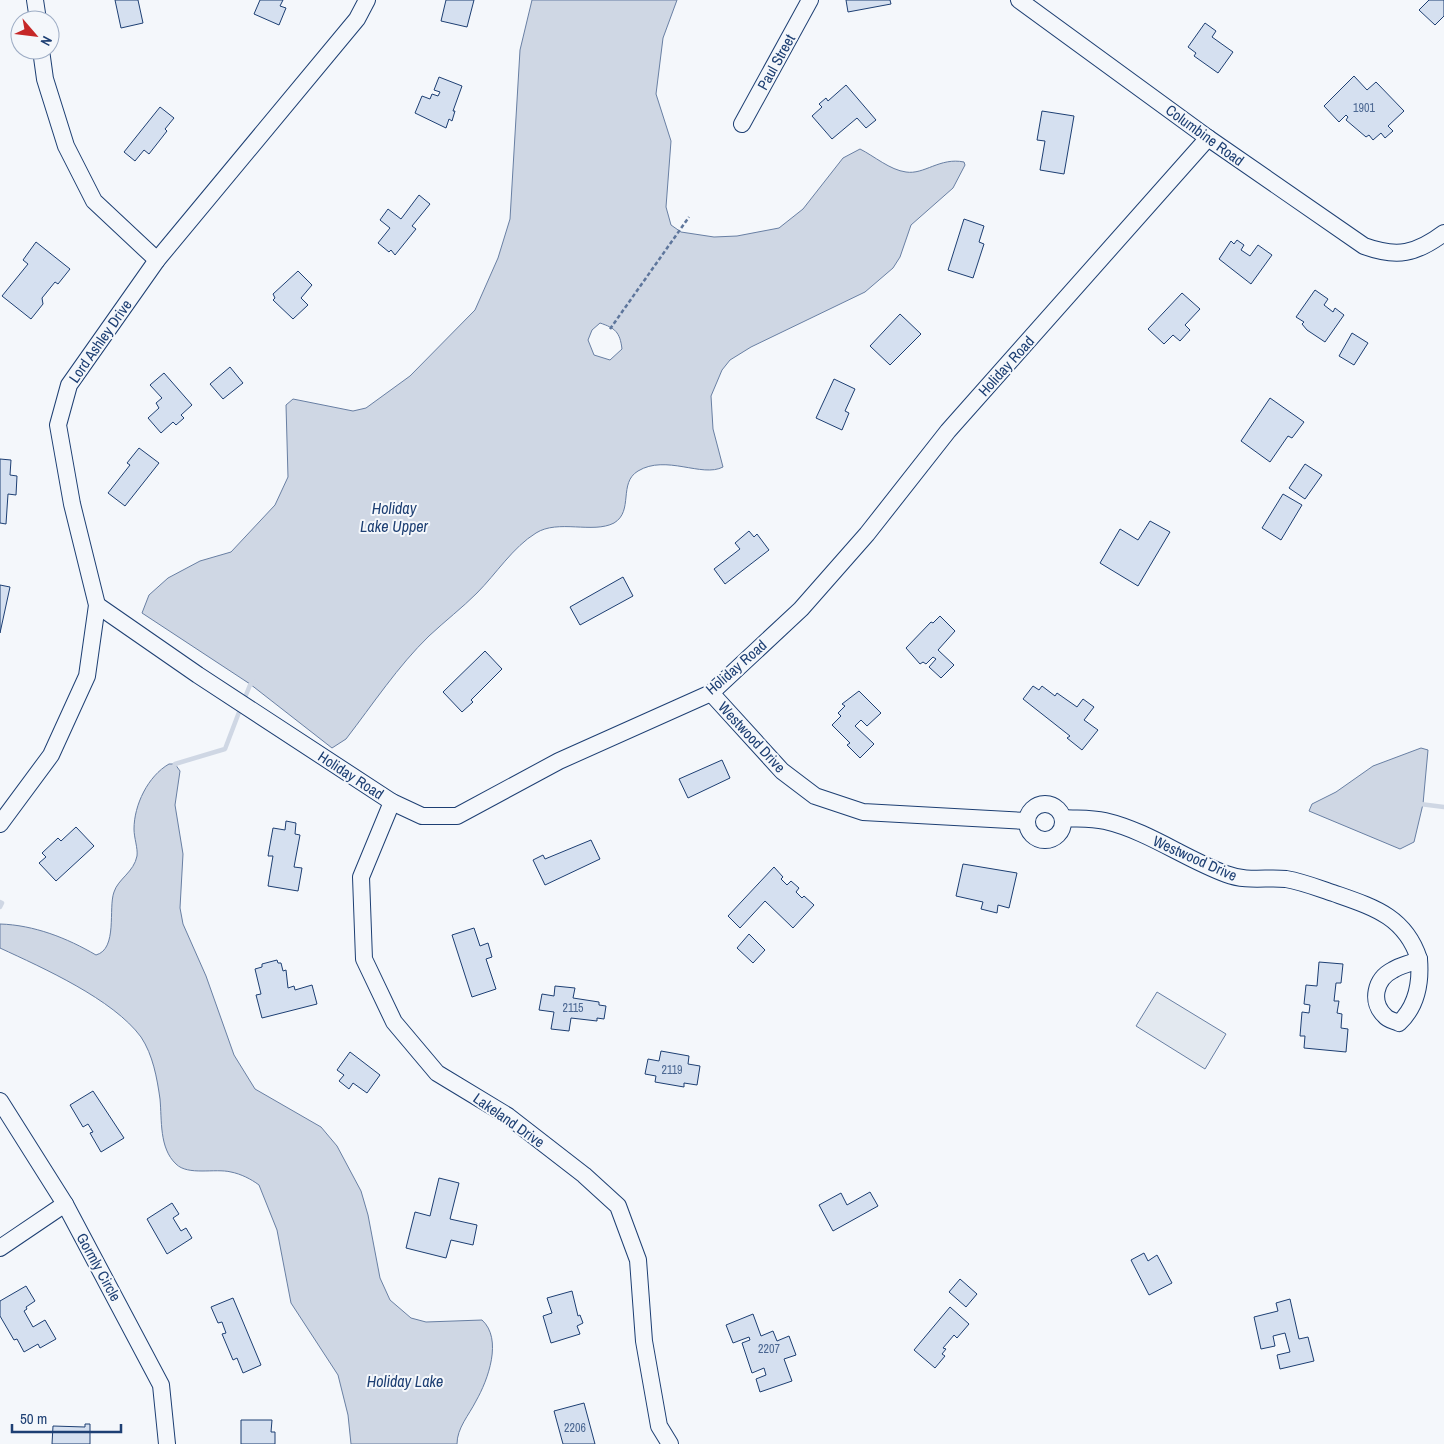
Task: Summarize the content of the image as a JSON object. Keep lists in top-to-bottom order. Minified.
{"streets":{"street":["Paul Street","Columbine Road","Lord Ashley Drive","Holiday Road","Westwood Drive","Lakeland Drive","Gormly Circle"]},"crossings":[["Columbine Road","Holiday Road"],["Lord Ashley Drive","Holiday Road"],["Holiday Road","Westwood Drive"],["Holiday Road","Lakeland Drive"]],"water":["Holiday Lake Upper","Holiday Lake"],"house_numbers":["1901","2115","2119","2207","2206"],"scale_bar":"50 m","north":"bottom right"}
